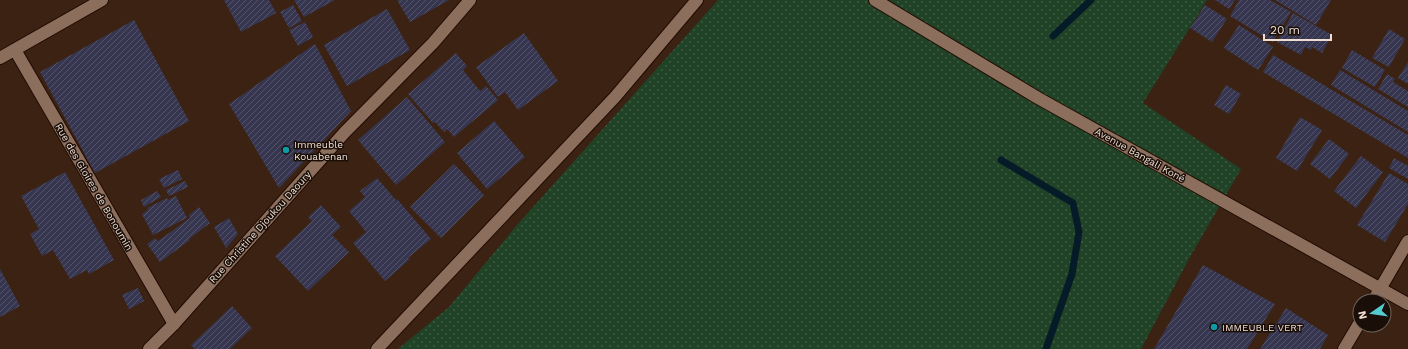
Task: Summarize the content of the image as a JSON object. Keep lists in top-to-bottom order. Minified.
{"streets":{"street":["Avenue Bangali Koné","Rue des Gloires de Bonoumin","Rue Christine Djoukou Daoury"]},"crossings":[["Rue des Gloires de Bonoumin","Rue Christine Djoukou Daoury"]],"places":["Immeuble Kouabenan","IMMEUBLE VERT"],"scale_bar":"20 m","north":"left"}
